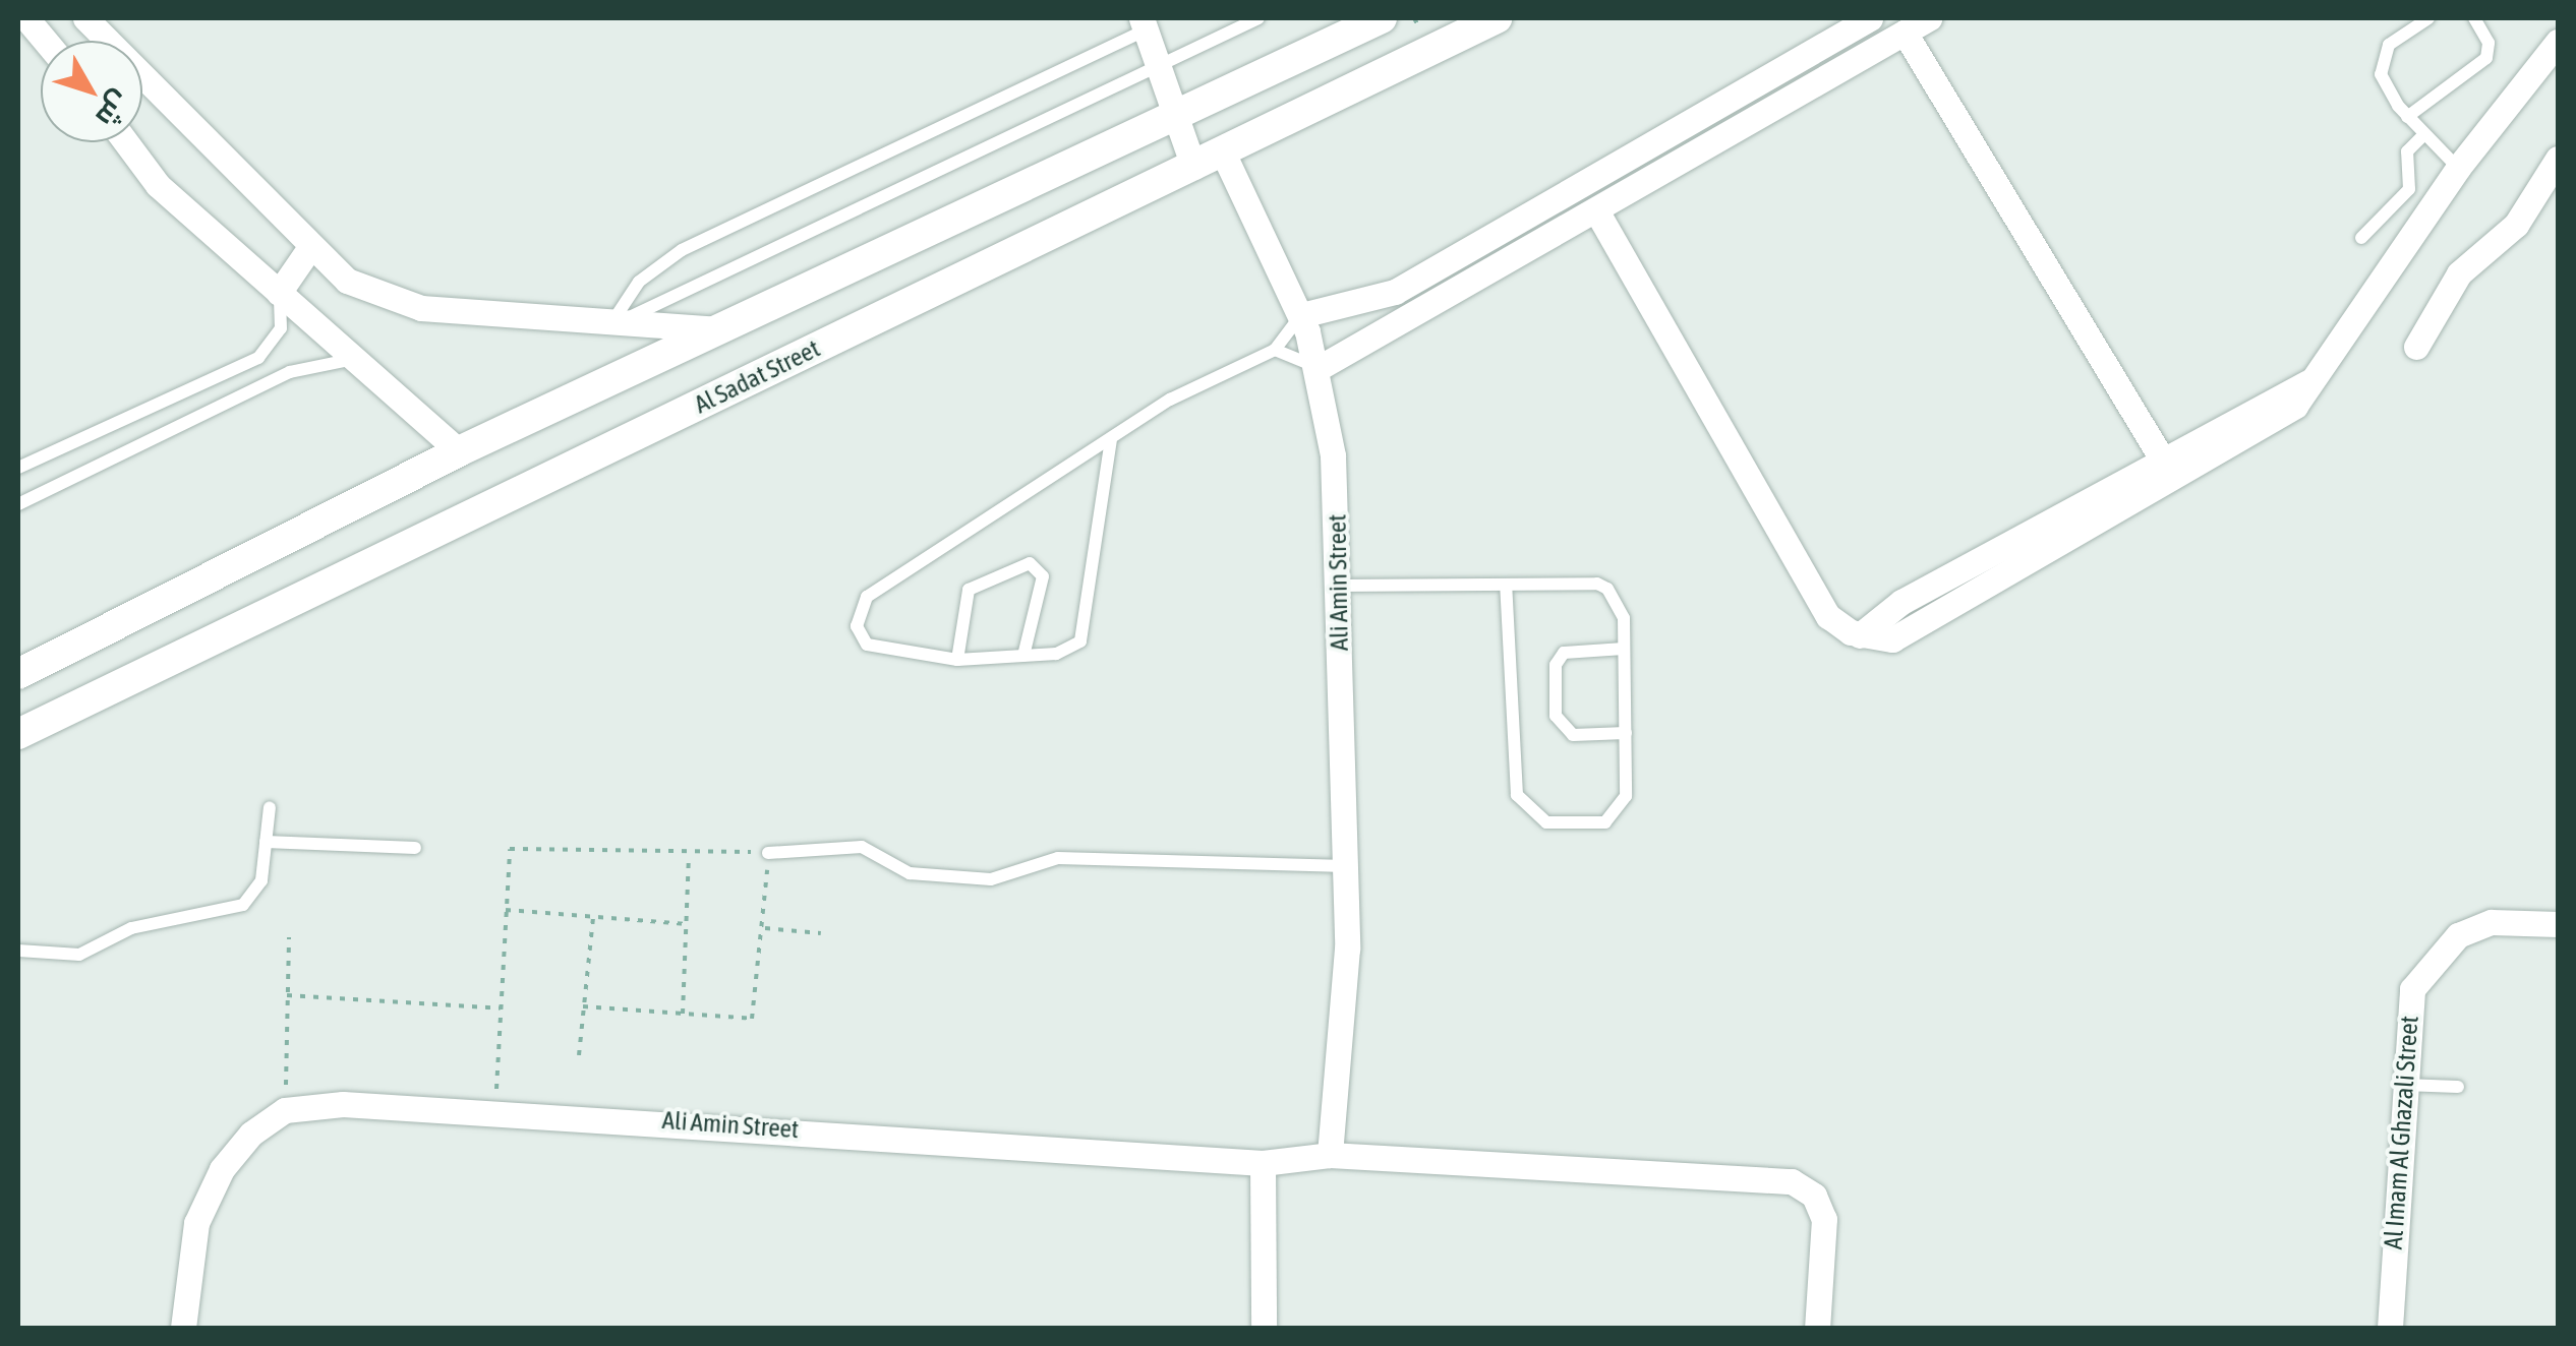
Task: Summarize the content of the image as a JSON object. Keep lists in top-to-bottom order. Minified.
{"streets":{"main road":["Al Sadat Street"],"street":["Ali Amin Street","Al Imam Al Ghazali Street"]},"crossings":[["Al Sadat Street","Ali Amin Street"]],"north":"bottom right"}
